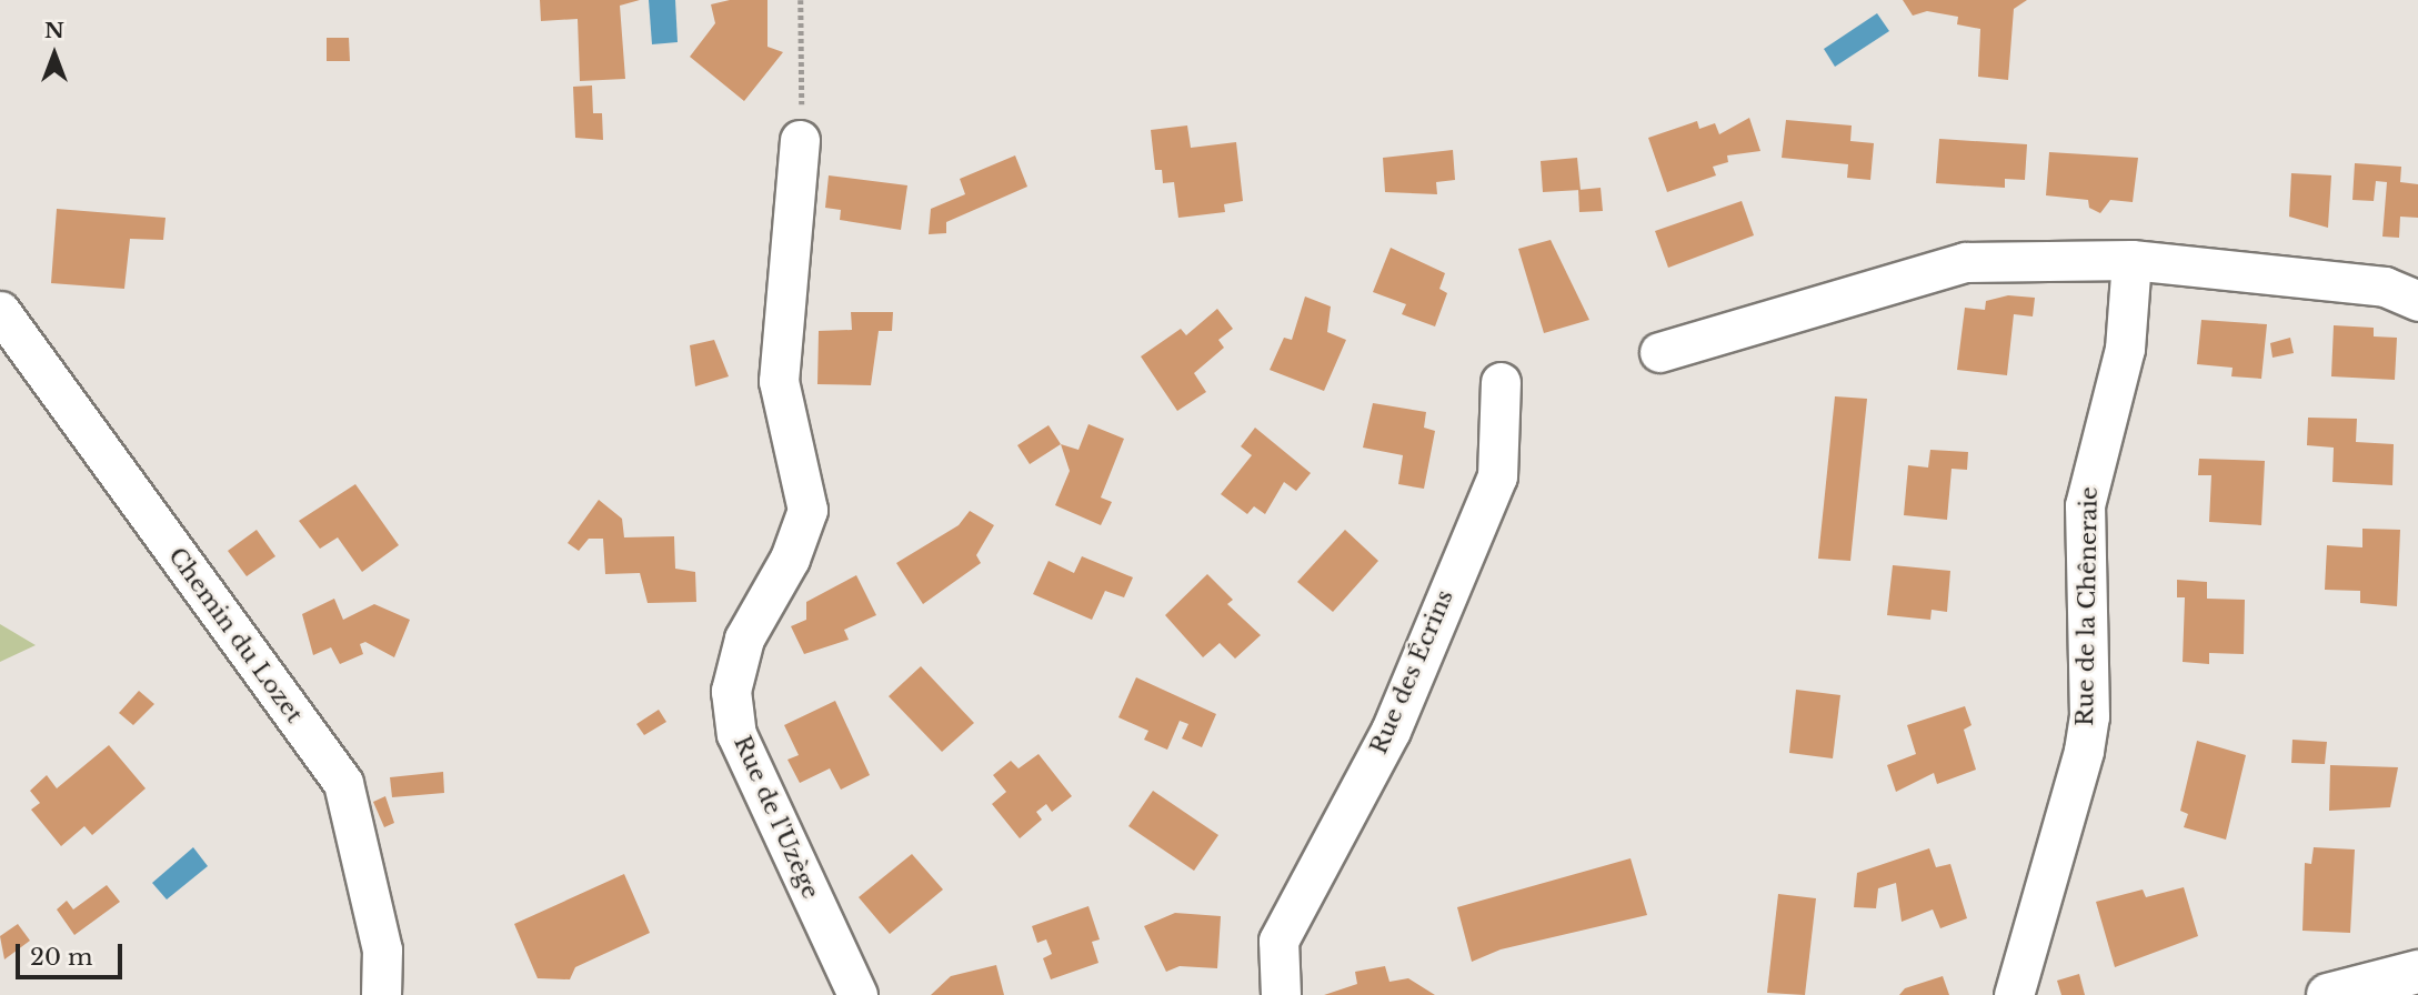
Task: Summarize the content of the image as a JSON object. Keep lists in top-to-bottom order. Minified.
{"streets":{"street":["Rue de la Chêneraie","Chemin du Lozet","Rue des Écrins","Rue de l'Uzège"]},"scale_bar":"20 m","north":"top"}
